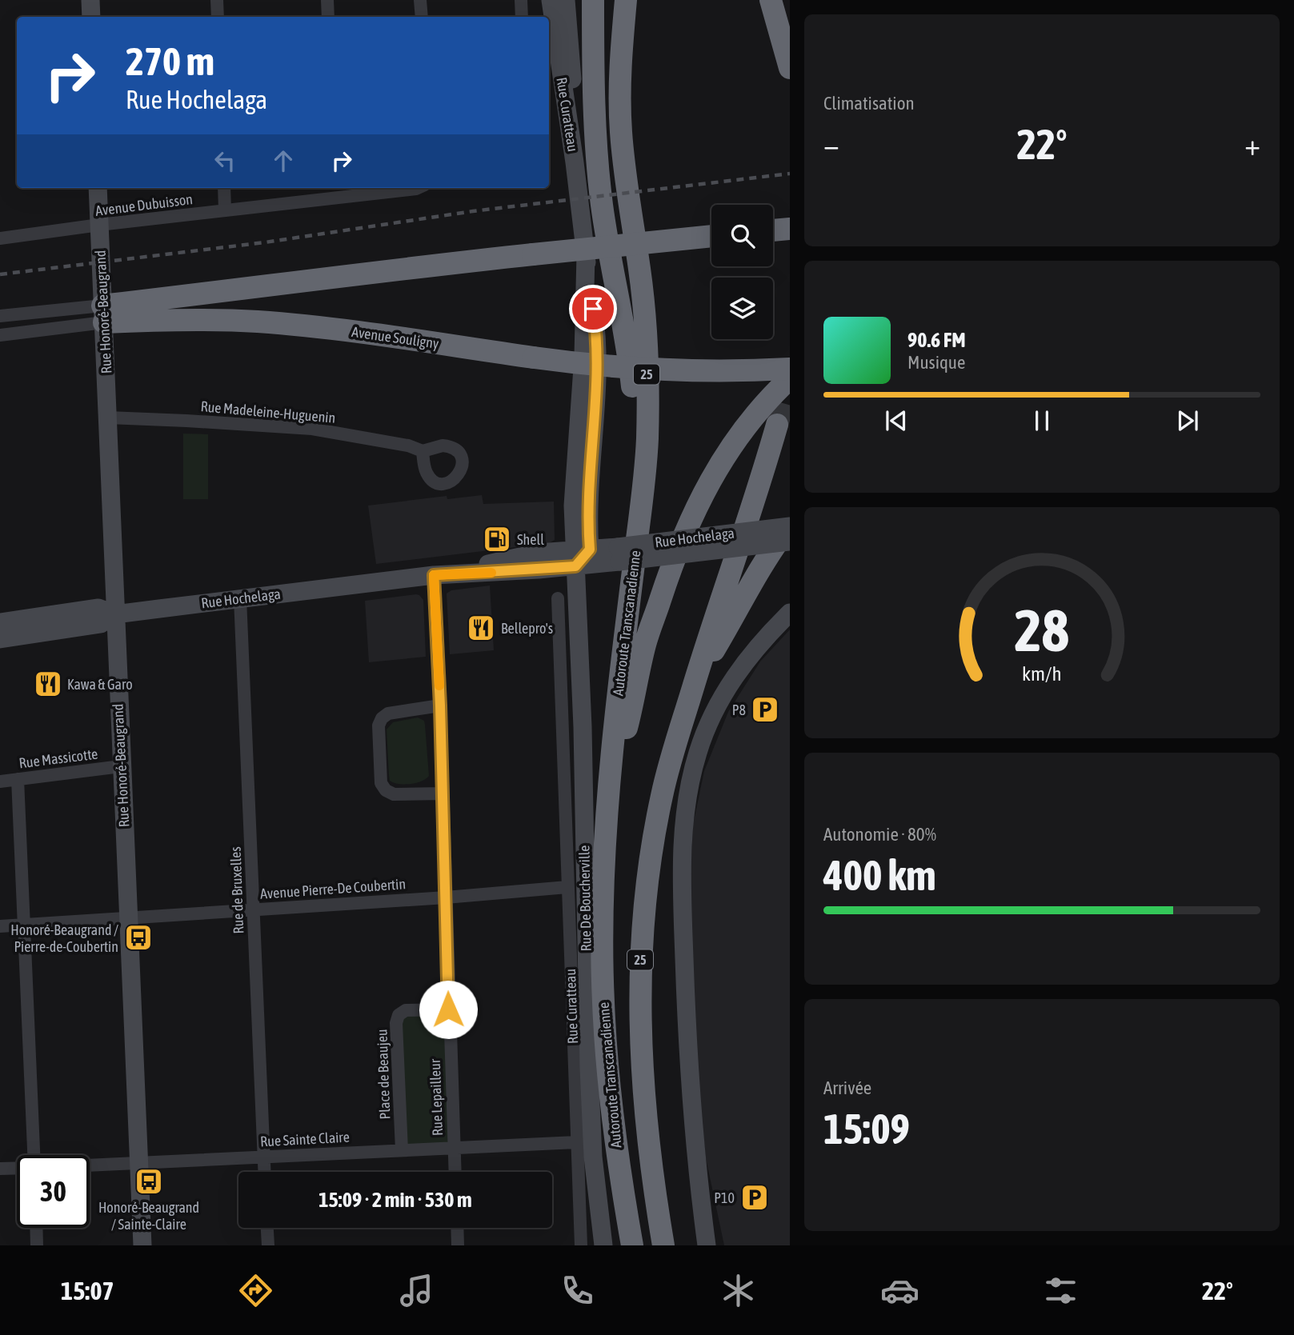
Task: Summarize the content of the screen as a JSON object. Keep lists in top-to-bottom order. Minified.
{"streets":{"highway":["Avenue Souligny","25","Autoroute Transcanadienne"],"main road":["Rue Curatteau","Rue Honoré-Beaugrand","Rue Hochelaga","Rue De Boucherville"],"street":["Avenue Dubuisson","Rue Madeleine-Huguenin","Rue Massicotte","Avenue Pierre-De Coubertin","Rue de Bruxelles","Place de Beaujeu","Rue Lepailleur","Rue Sainte Claire"]},"crossings":[["Rue Curatteau","Rue Hochelaga"],["Rue Curatteau","Avenue Pierre-De Coubertin"],["Rue Curatteau","Rue De Boucherville"],["Rue Curatteau","Rue Sainte Claire"],["Avenue Dubuisson","Rue Honoré-Beaugrand"],["Rue Honoré-Beaugrand","Avenue Souligny"],["Rue Honoré-Beaugrand","Rue Madeleine-Huguenin"],["Rue Honoré-Beaugrand","Rue Hochelaga"],["Rue Honoré-Beaugrand","Rue Massicotte"],["Rue Honoré-Beaugrand","Avenue Pierre-De Coubertin"],["Rue Honoré-Beaugrand","Rue Sainte Claire"],["Rue Hochelaga","Autoroute Transcanadienne"],["Rue Hochelaga","Rue de Bruxelles"],["Rue Hochelaga","Rue De Boucherville"],["Rue Hochelaga","Rue Lepailleur"],["Avenue Pierre-De Coubertin","Rue de Bruxelles"],["Avenue Pierre-De Coubertin","Rue Lepailleur"],["Rue de Bruxelles","Rue Sainte Claire"],["Place de Beaujeu","Rue Lepailleur"],["Place de Beaujeu","Rue Sainte Claire"],["Rue Lepailleur","Rue Sainte Claire"]],"places":{"fuel station":["Shell"],"restaurant":["Bellepro's","Kawa & Garo"],"parking":["P8","P10"],"bus stop":["Honoré-Beaugrand / Pierre-de-Coubertin","Honoré-Beaugrand / Sainte-Claire"]},"page":{"tile":["Climatisation",["Autonomie · 80%","400 km"],["Arrivée","15:09"]],"turn":["270 m","Rue Hochelaga"],"heat":["−","22°","+"],"song":["90.6 FM","Musique"],"limit":"30","trip":"15:09 · 2 min · 530 m","tabs":["15:07","22°"],"gauge":["28","km/h"]}}
